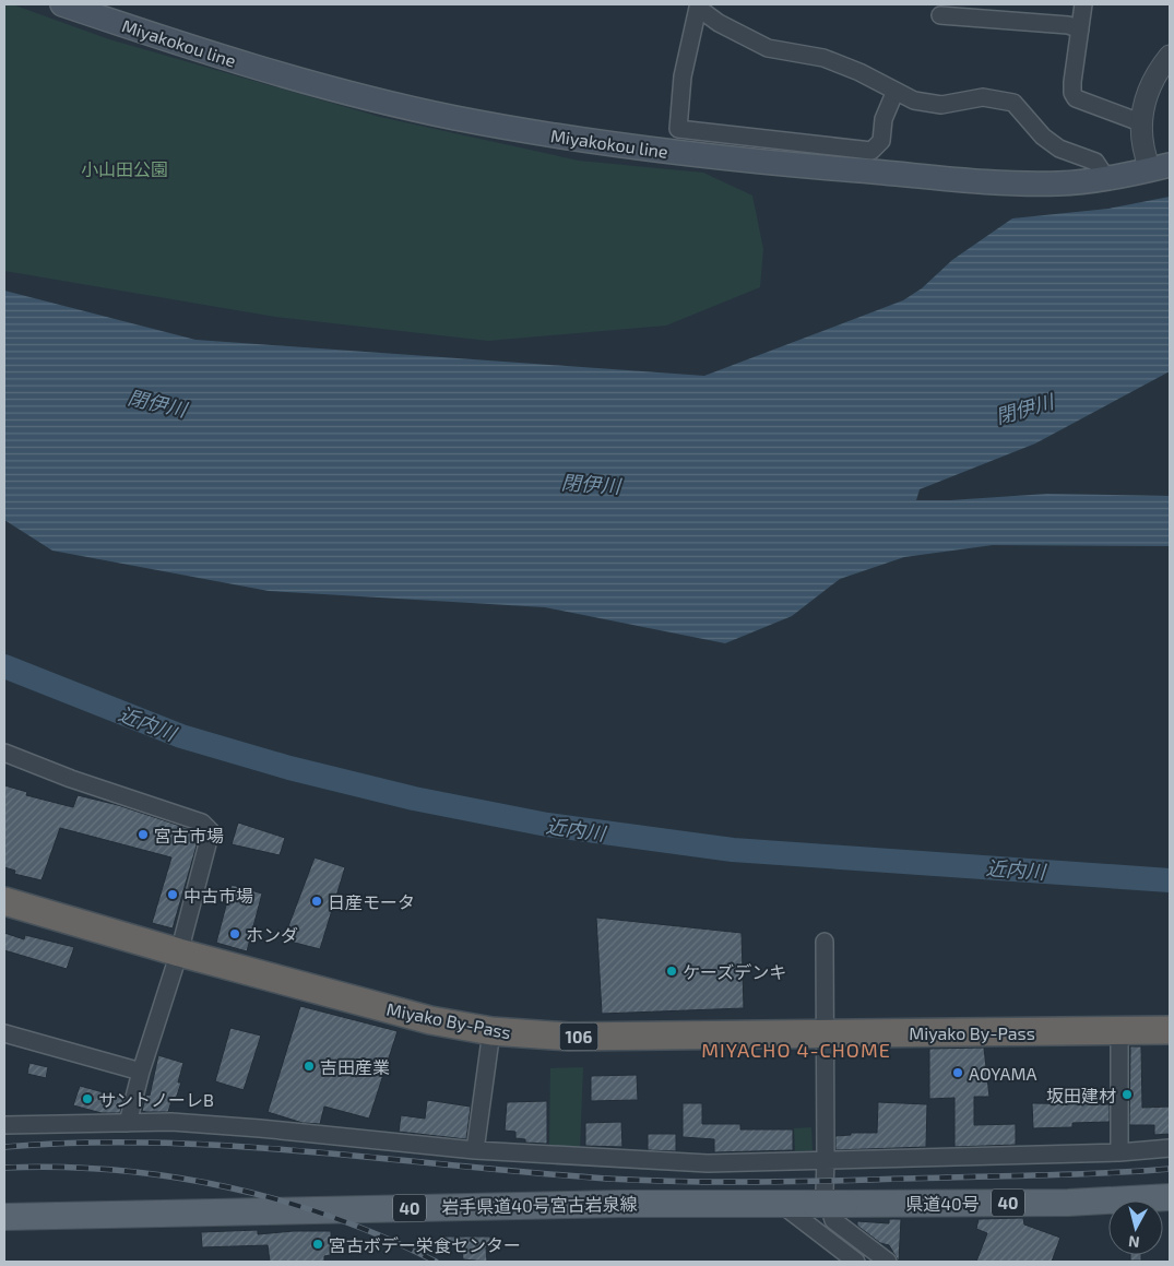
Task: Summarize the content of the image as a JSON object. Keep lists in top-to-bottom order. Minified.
{"streets":{"highway":["Miyako By-Pass","106"],"main road":["Miyakokou line","県道40号","40","岩手県道40号宮古岩泉線"]},"crossings":[["県道40号","岩手県道40号宮古岩泉線"]],"districts":["MIYACHO 4-CHOME"],"water":["閉伊川","近内川"],"parks":["小山田公園"],"places":["宮古市場","中古市場","日産モータ","ホンダ","ケーズデンキ","吉田産業","AOYAMA","坂田建材","サントノーレB","宮古ボデー栄食センター"],"north":"bottom"}
